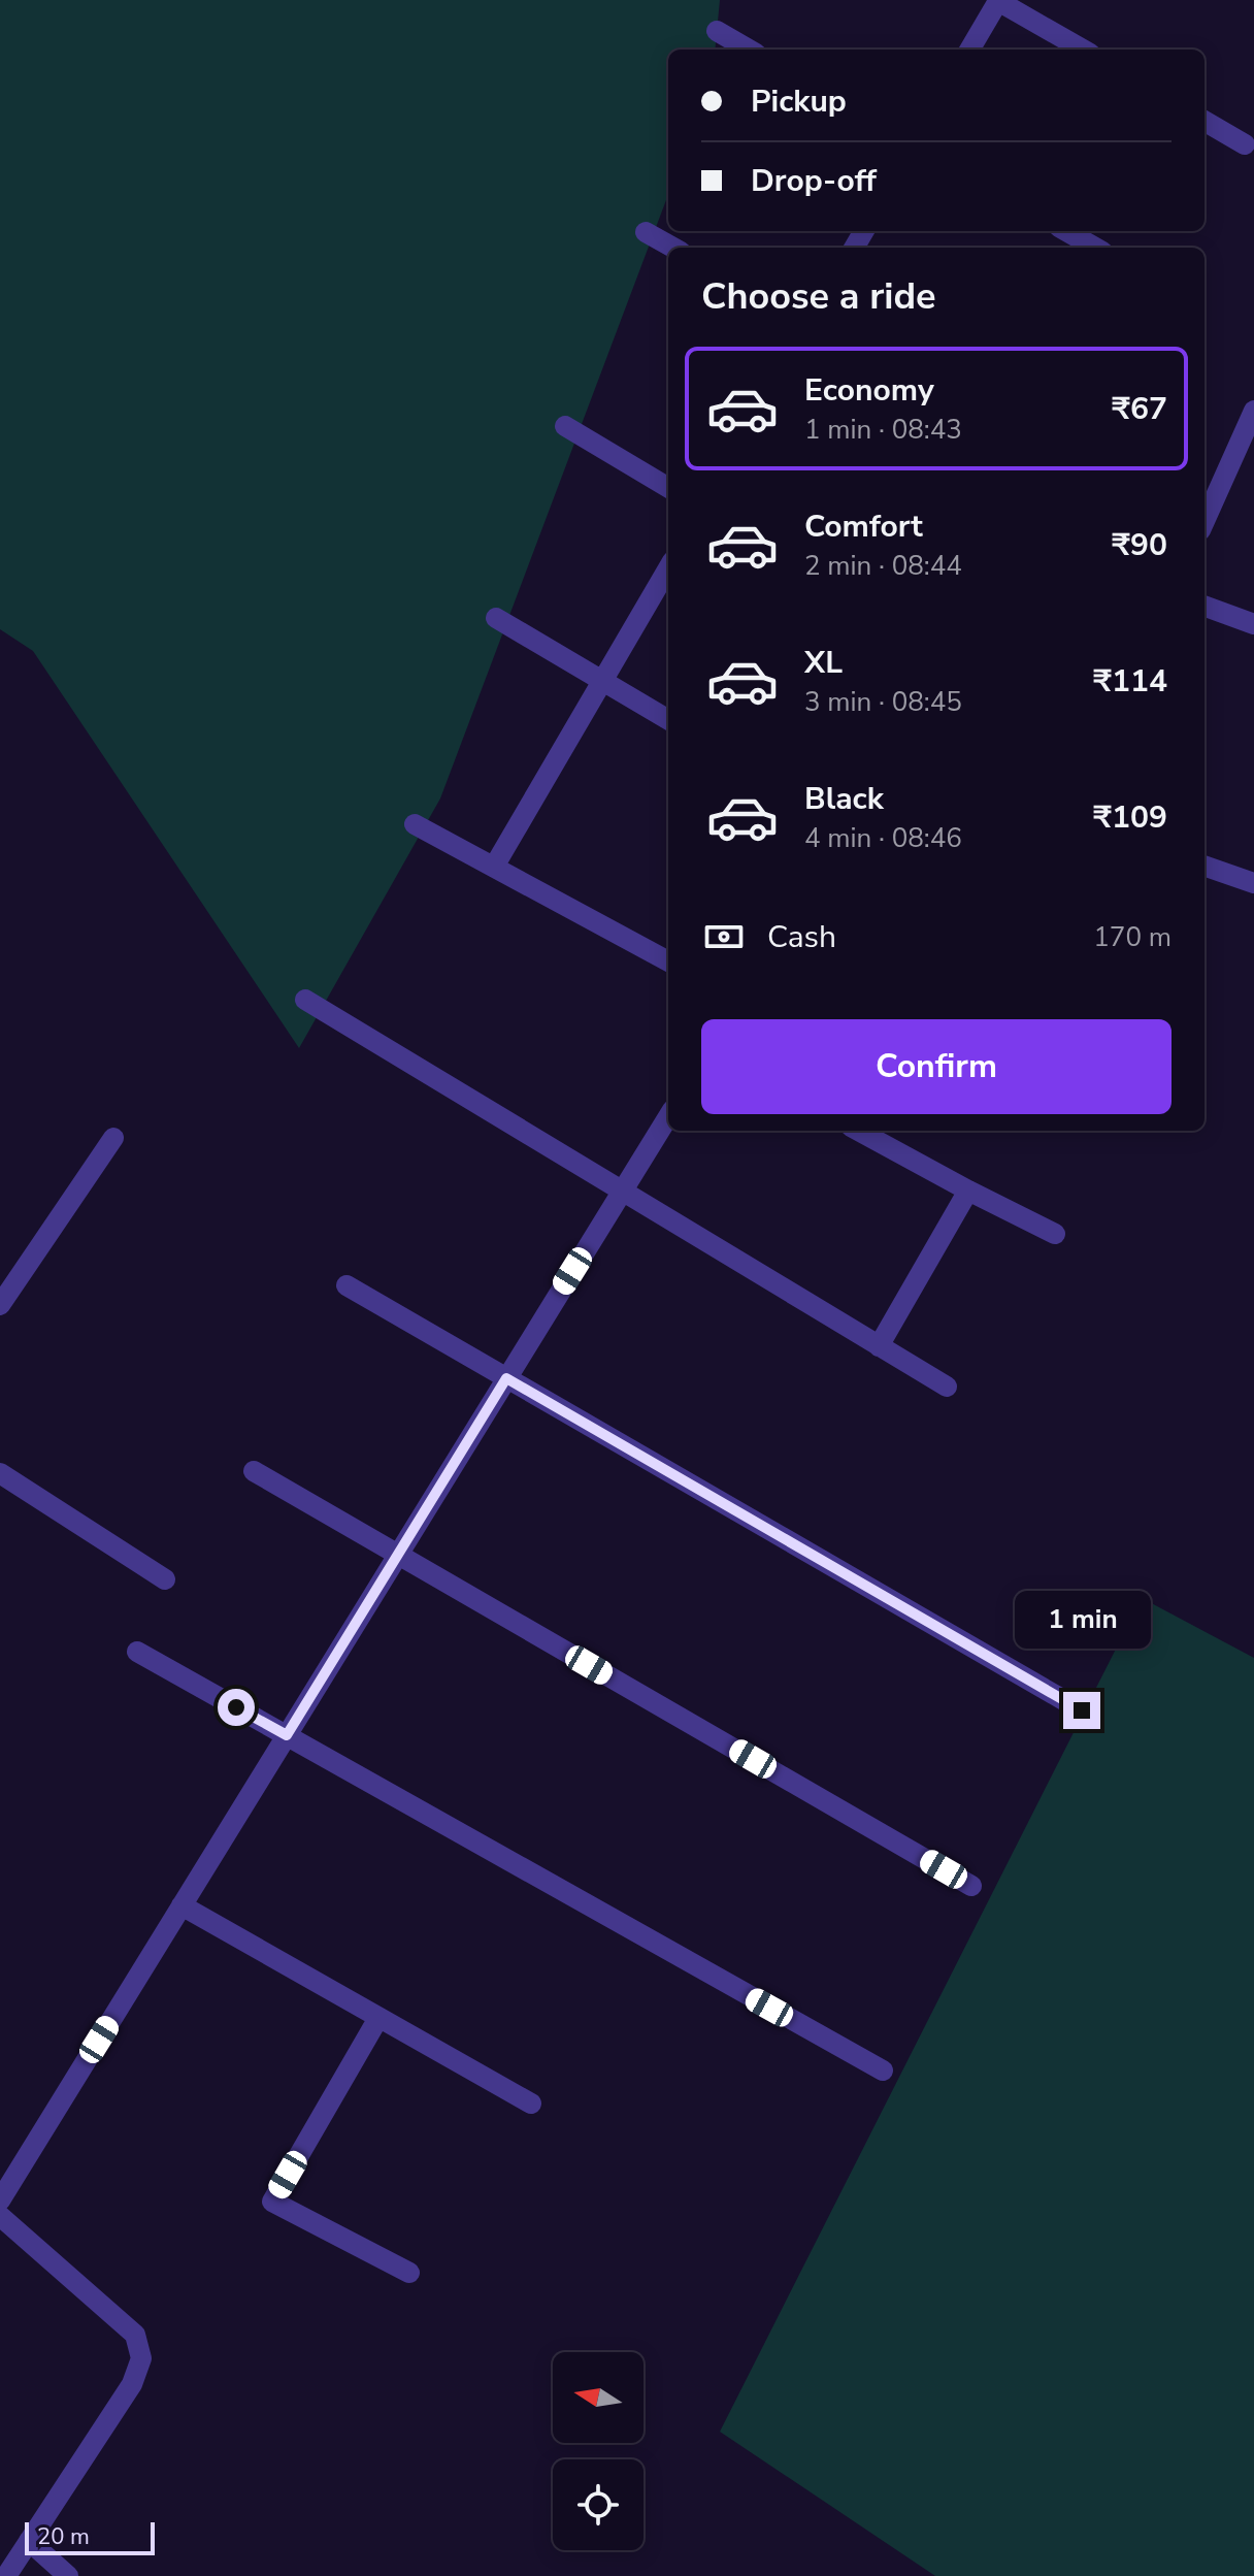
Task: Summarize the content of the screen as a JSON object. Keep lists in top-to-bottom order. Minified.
{"scale_bar":"20 m","north":"left","page":{"banner":["Pickup","Drop-off"],"heading":"Choose a ride","list":[{"name":"Economy","note":"1 min · 08:43","value":"₹67"},{"name":"Comfort","note":"2 min · 08:44","value":"₹90"},{"name":"XL","note":"3 min · 08:45","value":"₹114"},{"name":"Black","note":"4 min · 08:46","value":"₹109"}],"pay":["Cash","170 m"],"buttons":"Confirm","bubble":"1 min","scale":"20 m"}}
